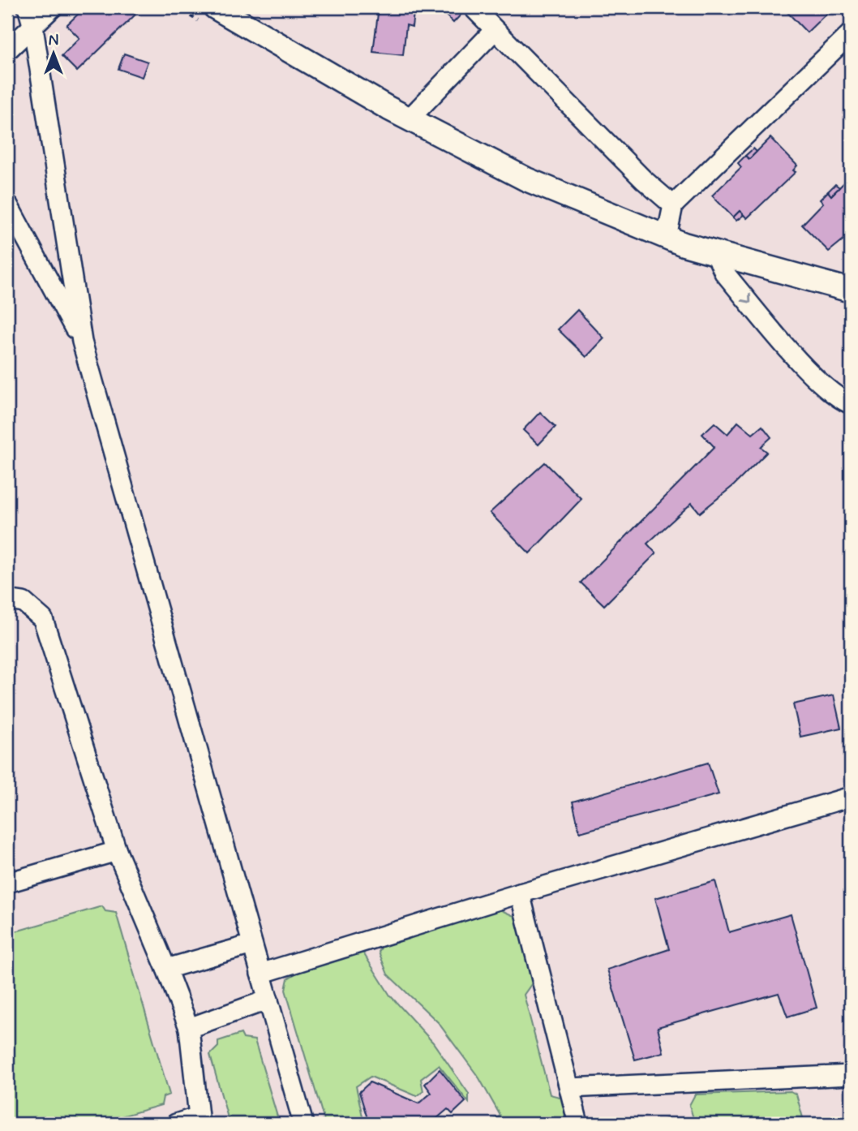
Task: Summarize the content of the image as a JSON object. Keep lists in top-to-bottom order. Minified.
{"north":"top"}
